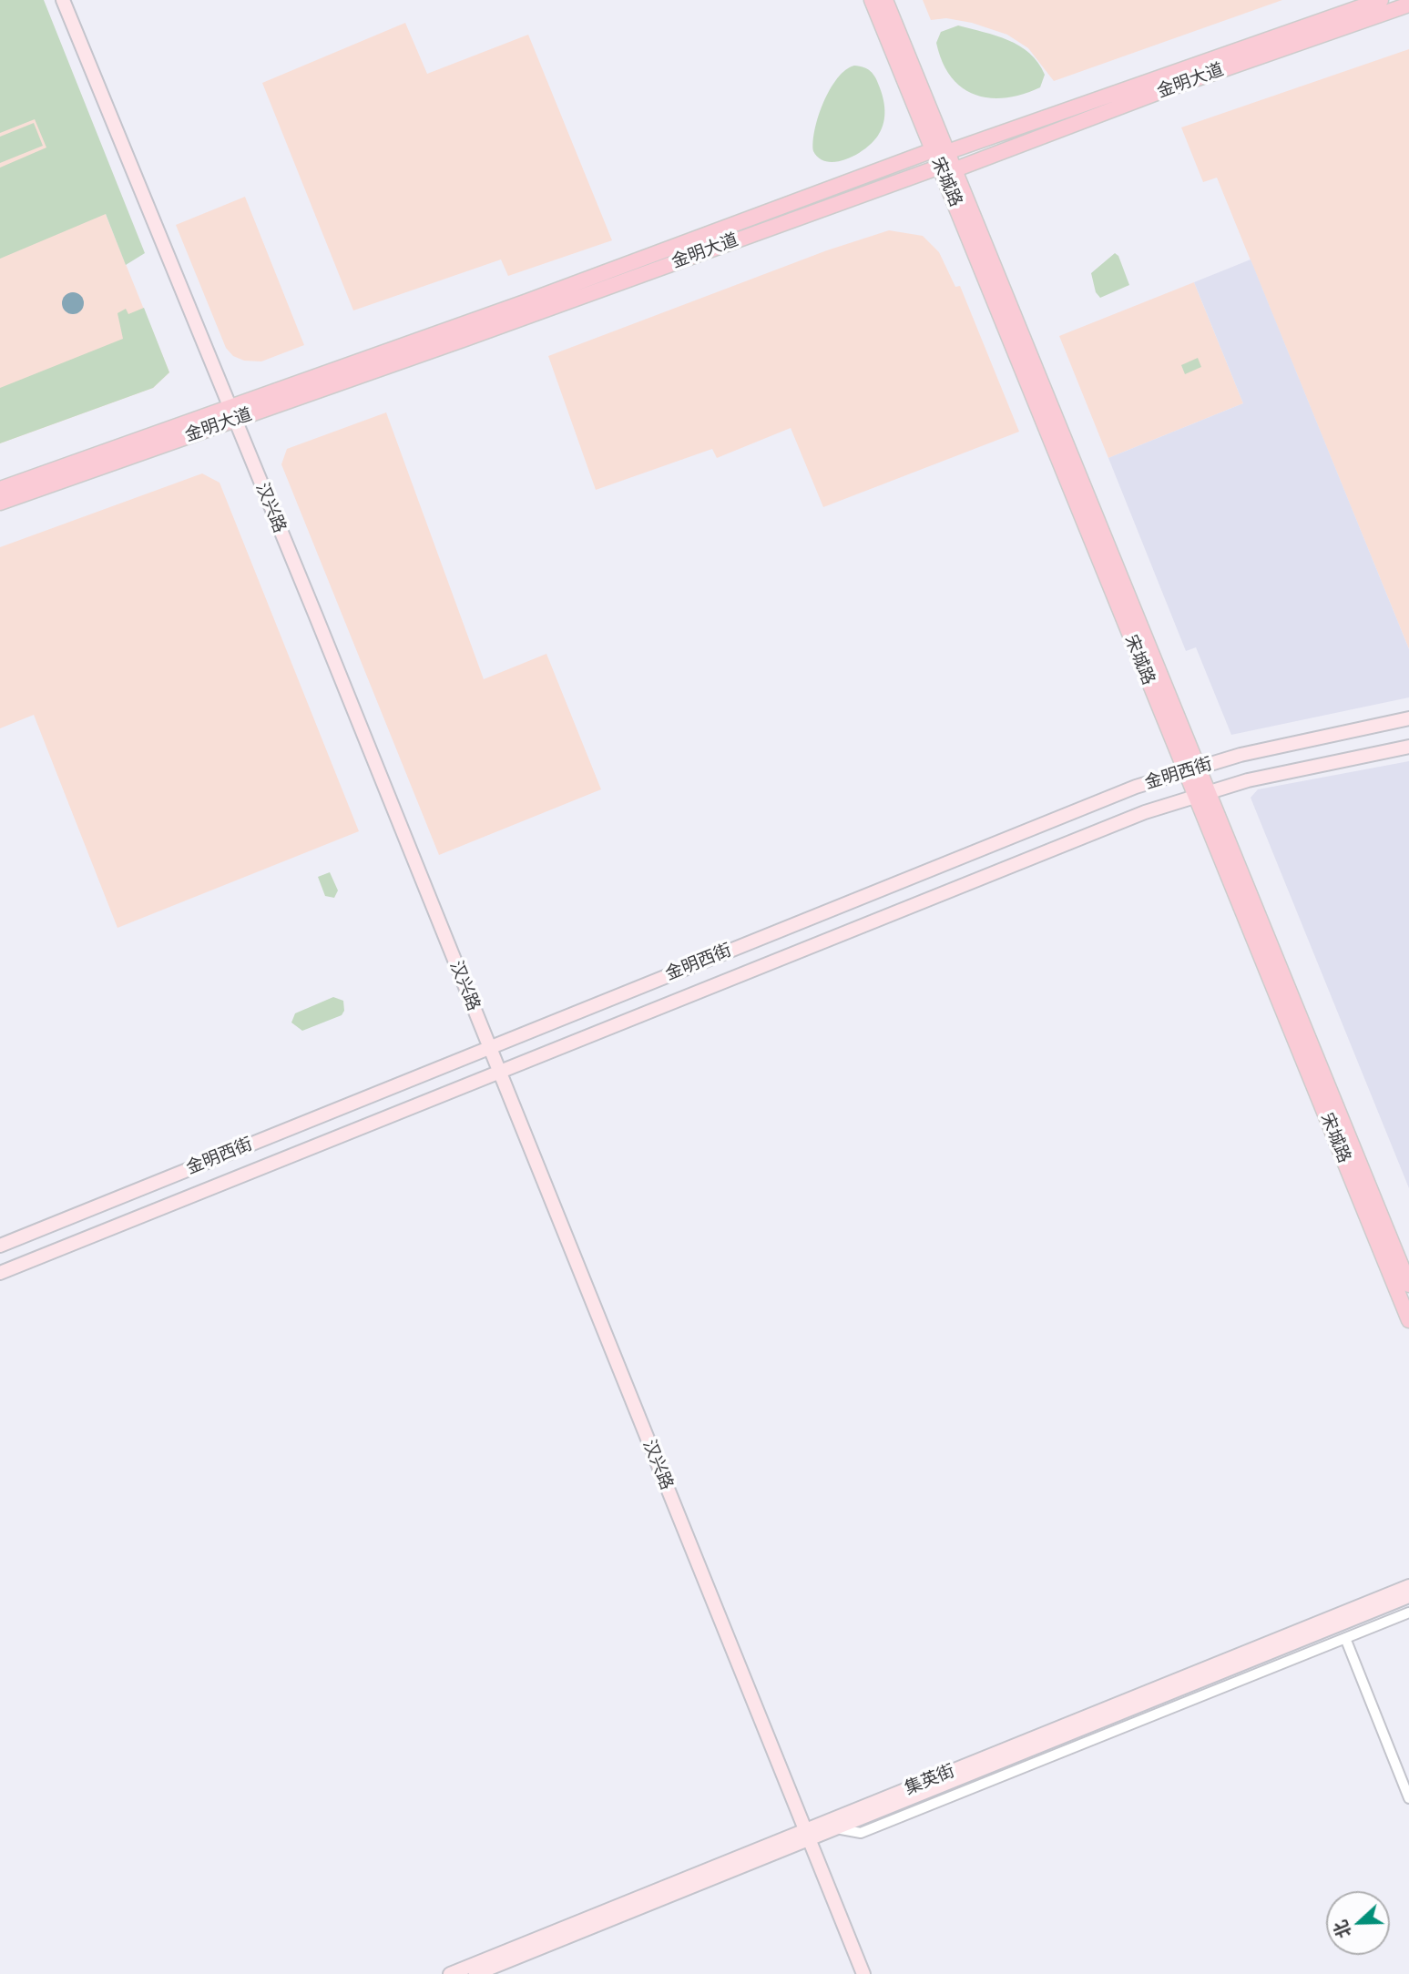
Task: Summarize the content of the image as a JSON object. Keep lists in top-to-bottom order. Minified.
{"streets":{"main road":["金明大道","宋城路"],"street":["汉兴路","金明西街","集英街"]},"crossings":[["金明大道","宋城路"],["金明大道","汉兴路"],["宋城路","金明西街"],["汉兴路","金明西街"],["汉兴路","集英街"]],"north":"left"}
